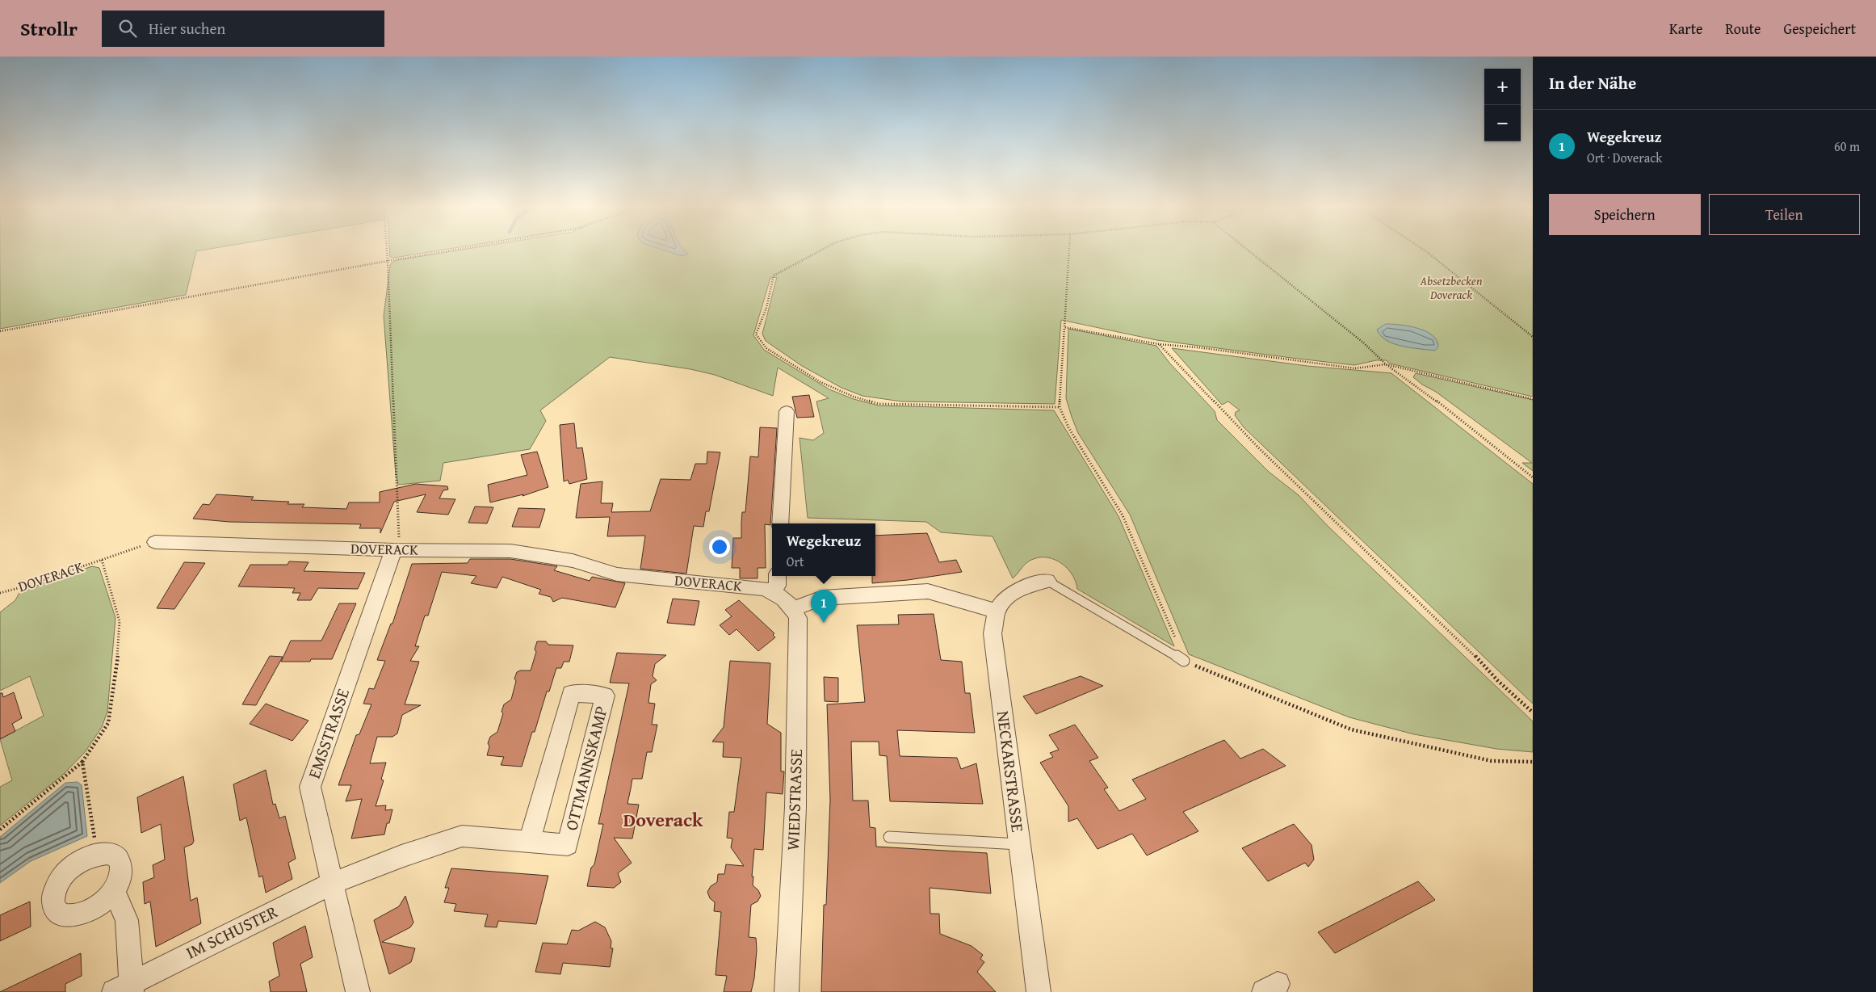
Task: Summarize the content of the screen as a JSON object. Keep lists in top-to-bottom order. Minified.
{"streets":{"street":["DOVERACK","EMSSTRASSE","OTTMANNSKAMP","NECKARSTRASSE","WIEDSTRASSE","IM SCHUSTER"]},"crossings":[["DOVERACK","EMSSTRASSE"],["DOVERACK","WIEDSTRASSE"],["EMSSTRASSE","OTTMANNSKAMP"],["EMSSTRASSE","IM SCHUSTER"],["OTTMANNSKAMP","IM SCHUSTER"]],"districts":["Doverack"],"parks":["Absetzbecken Doverack"],"page":{"header":"Strollr","search":"Hier suchen","nav":["Karte","Route","Gespeichert"],"heading":"In der Nähe","map_buttons":["+","−"],"list":[{"mark":"1","name":"Wegekreuz","note":"Ort · Doverack","value":"60 m"}],"buttons":["Speichern","Teilen"],"popup":["Wegekreuz","Ort"],"pins":"1"}}
